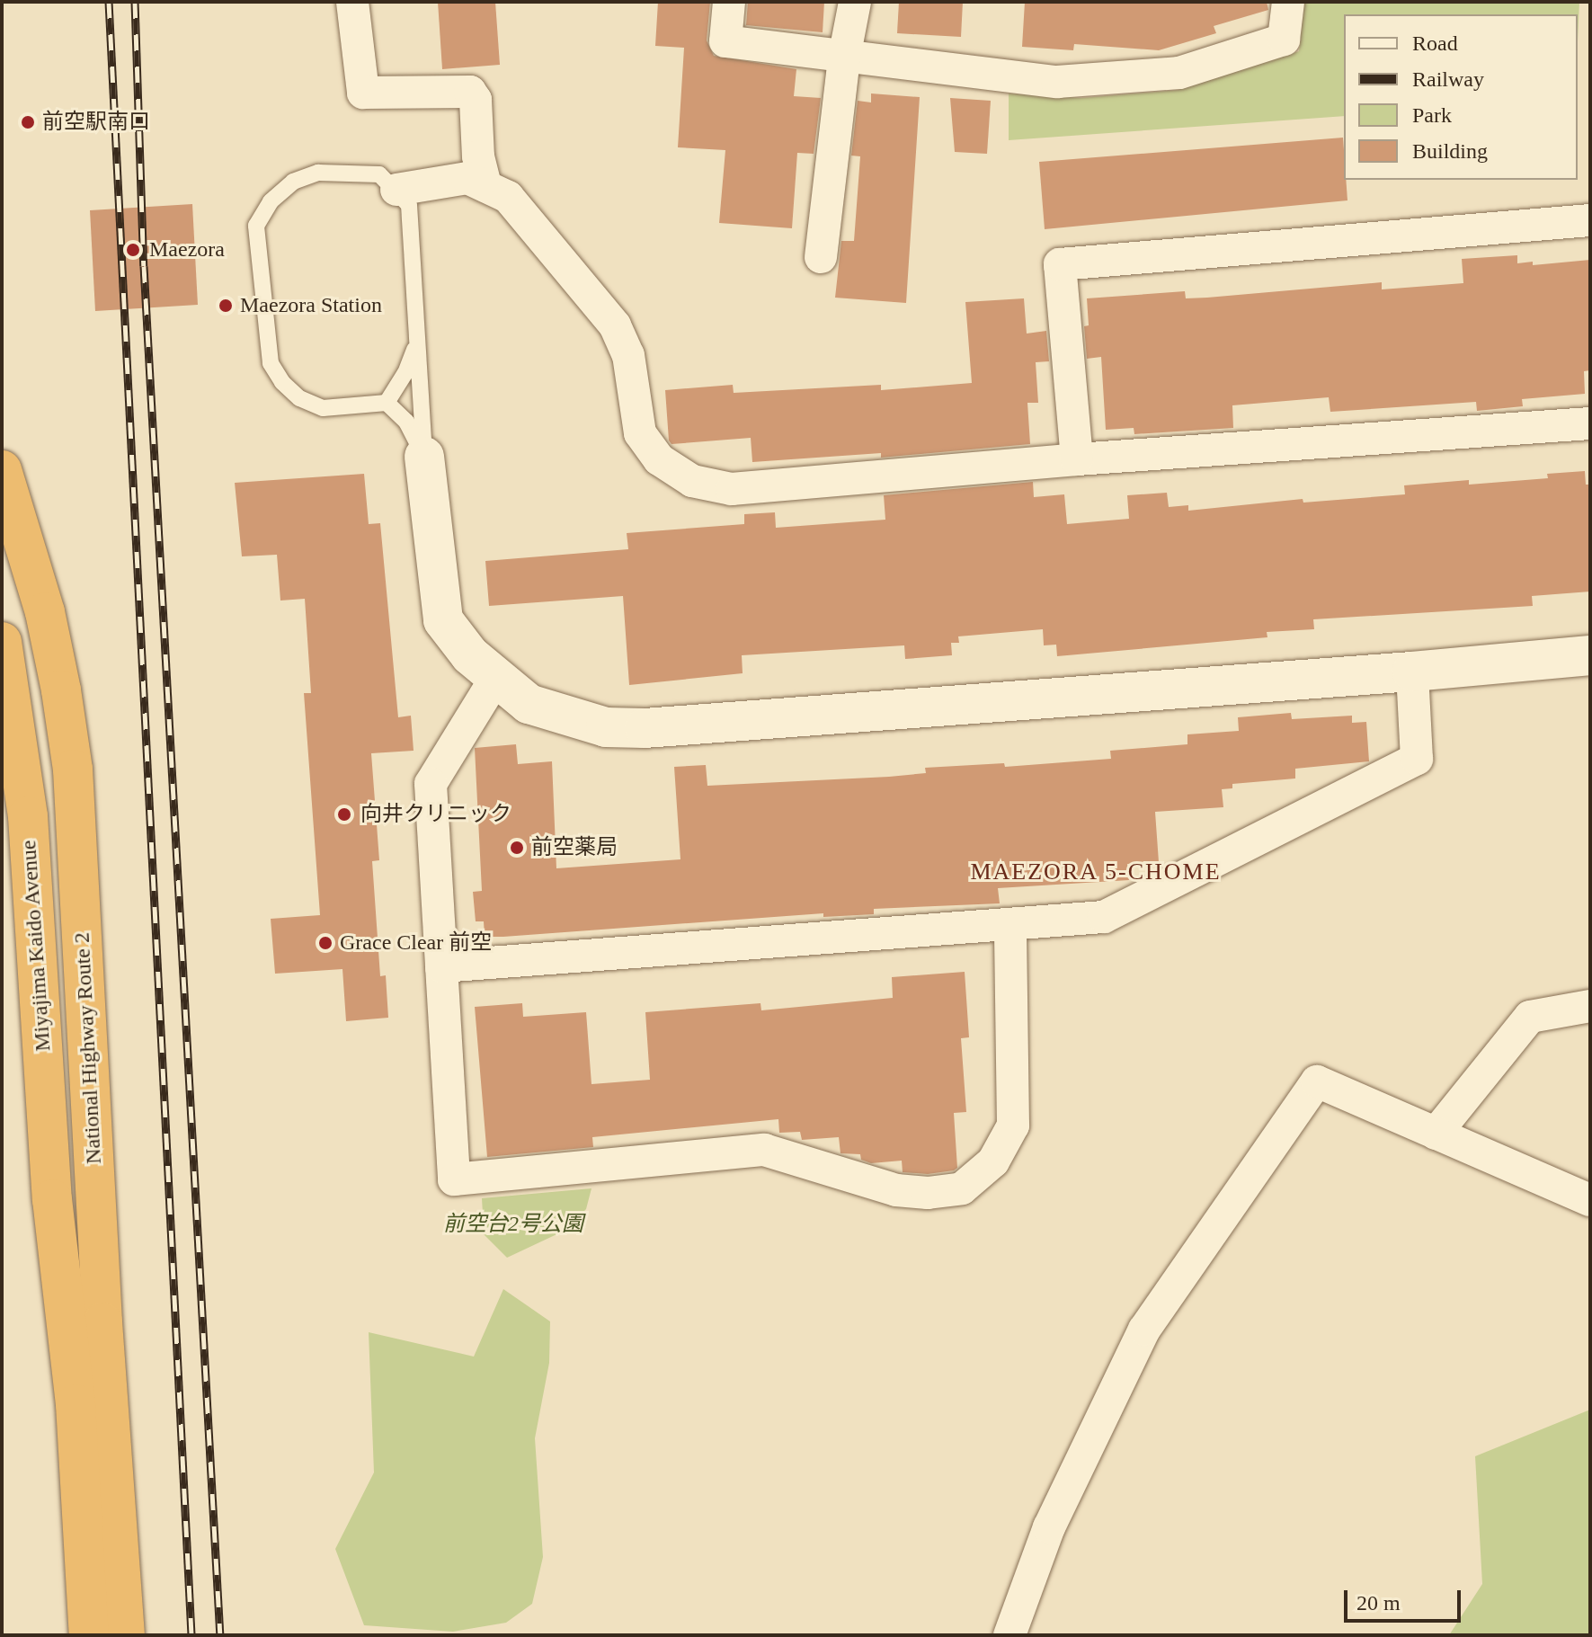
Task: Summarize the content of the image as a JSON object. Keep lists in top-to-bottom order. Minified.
{"streets":{"highway":["Miyajima Kaido Avenue","National Highway Route 2"]},"districts":["MAEZORA 5-CHOME"],"parks":["前空台2号公園"],"places":["前空駅南口","Maezora","Maezora Station","向井クリニック","前空薬局","Grace Clear 前空"],"legend":["Road","Railway","Park","Building"],"scale_bar":"20 m"}
